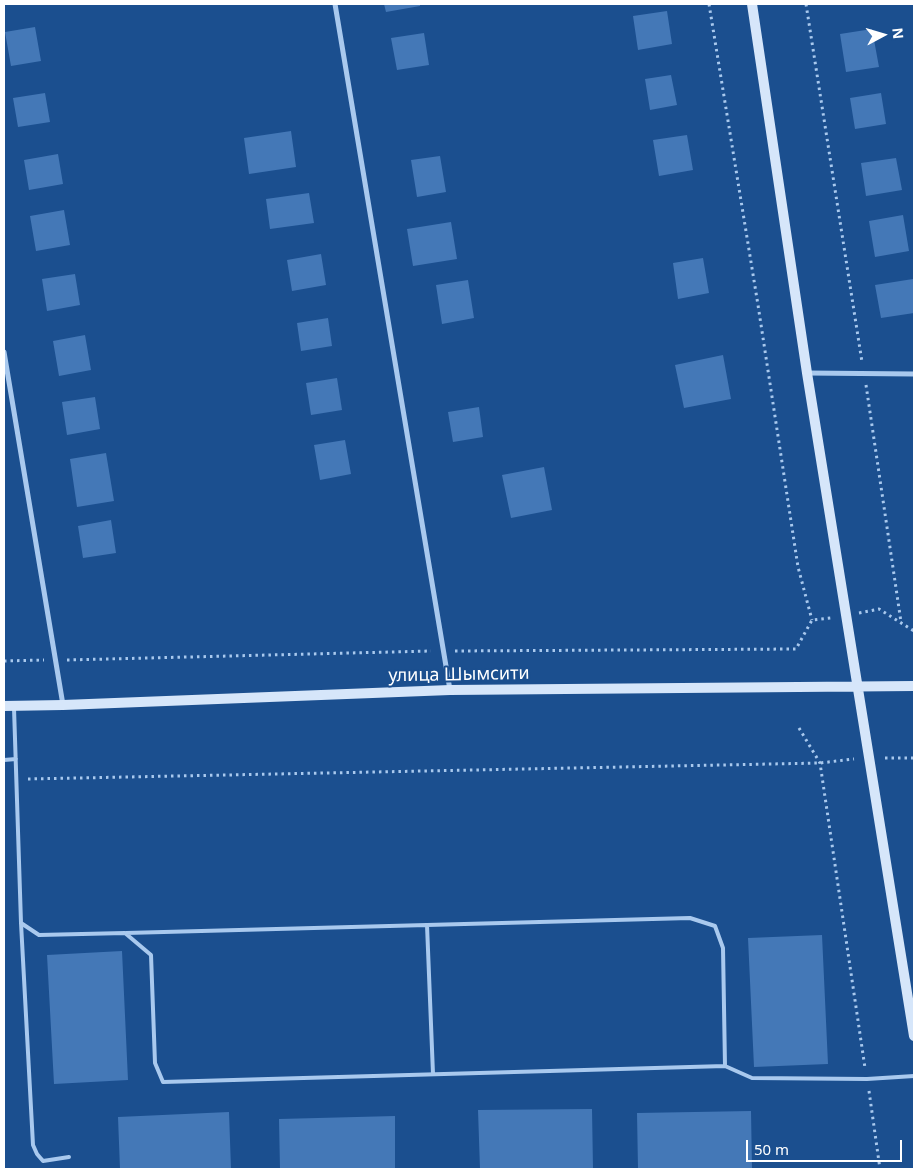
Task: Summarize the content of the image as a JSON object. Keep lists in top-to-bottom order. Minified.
{"streets":{"street":["улица Шымсити"]},"scale_bar":"50 m","north":"right"}
